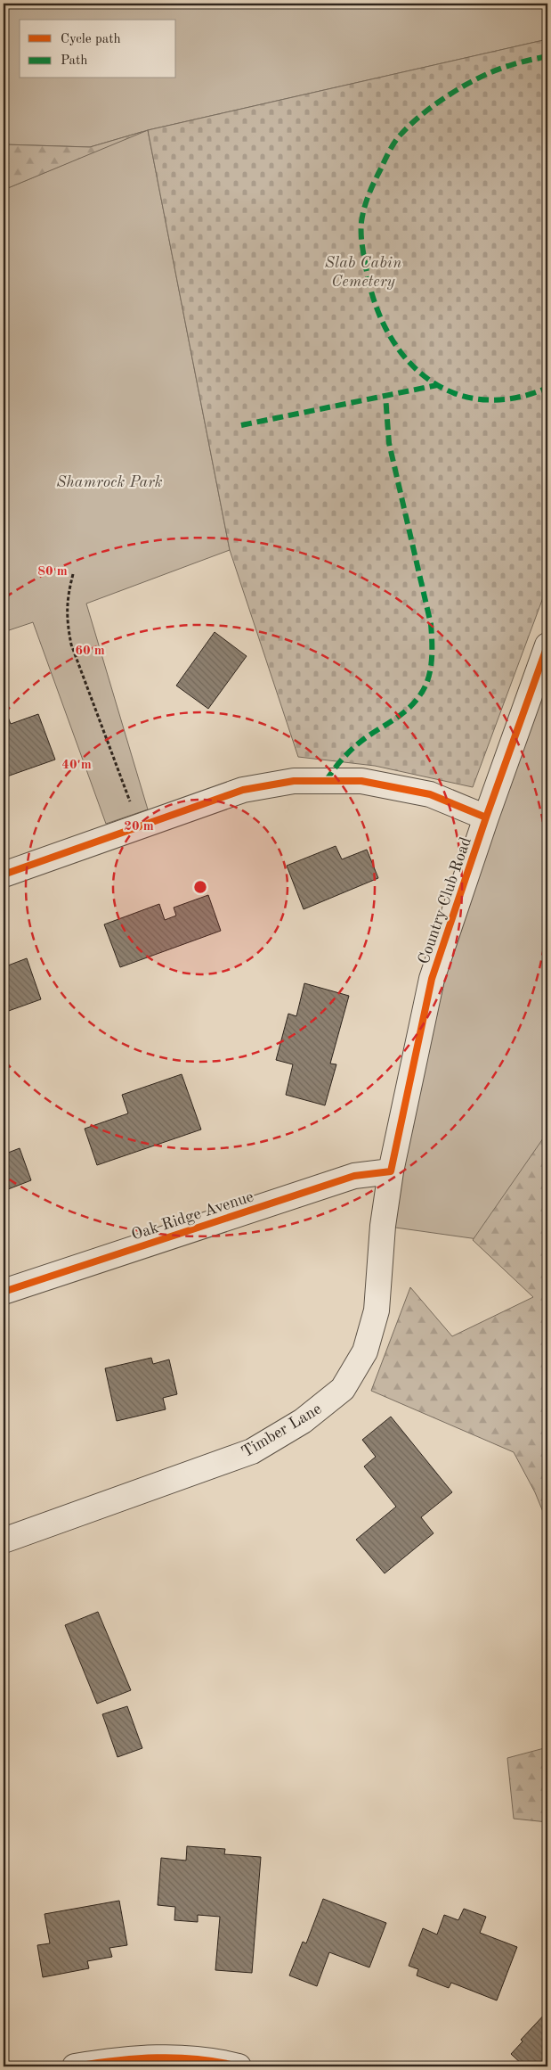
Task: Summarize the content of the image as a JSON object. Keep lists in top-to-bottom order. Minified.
{"streets":{"street":["Country Club Road","Oak Ridge Avenue","Timber Lane"]},"crossings":[["Country Club Road","Oak Ridge Avenue"],["Country Club Road","Timber Lane"],["Oak Ridge Avenue","Timber Lane"]],"parks":["Slab Cabin Cemetery","Shamrock Park"],"legend":["Cycle path","Path"],"rings":["80 m","60 m","40 m","20 m"]}
